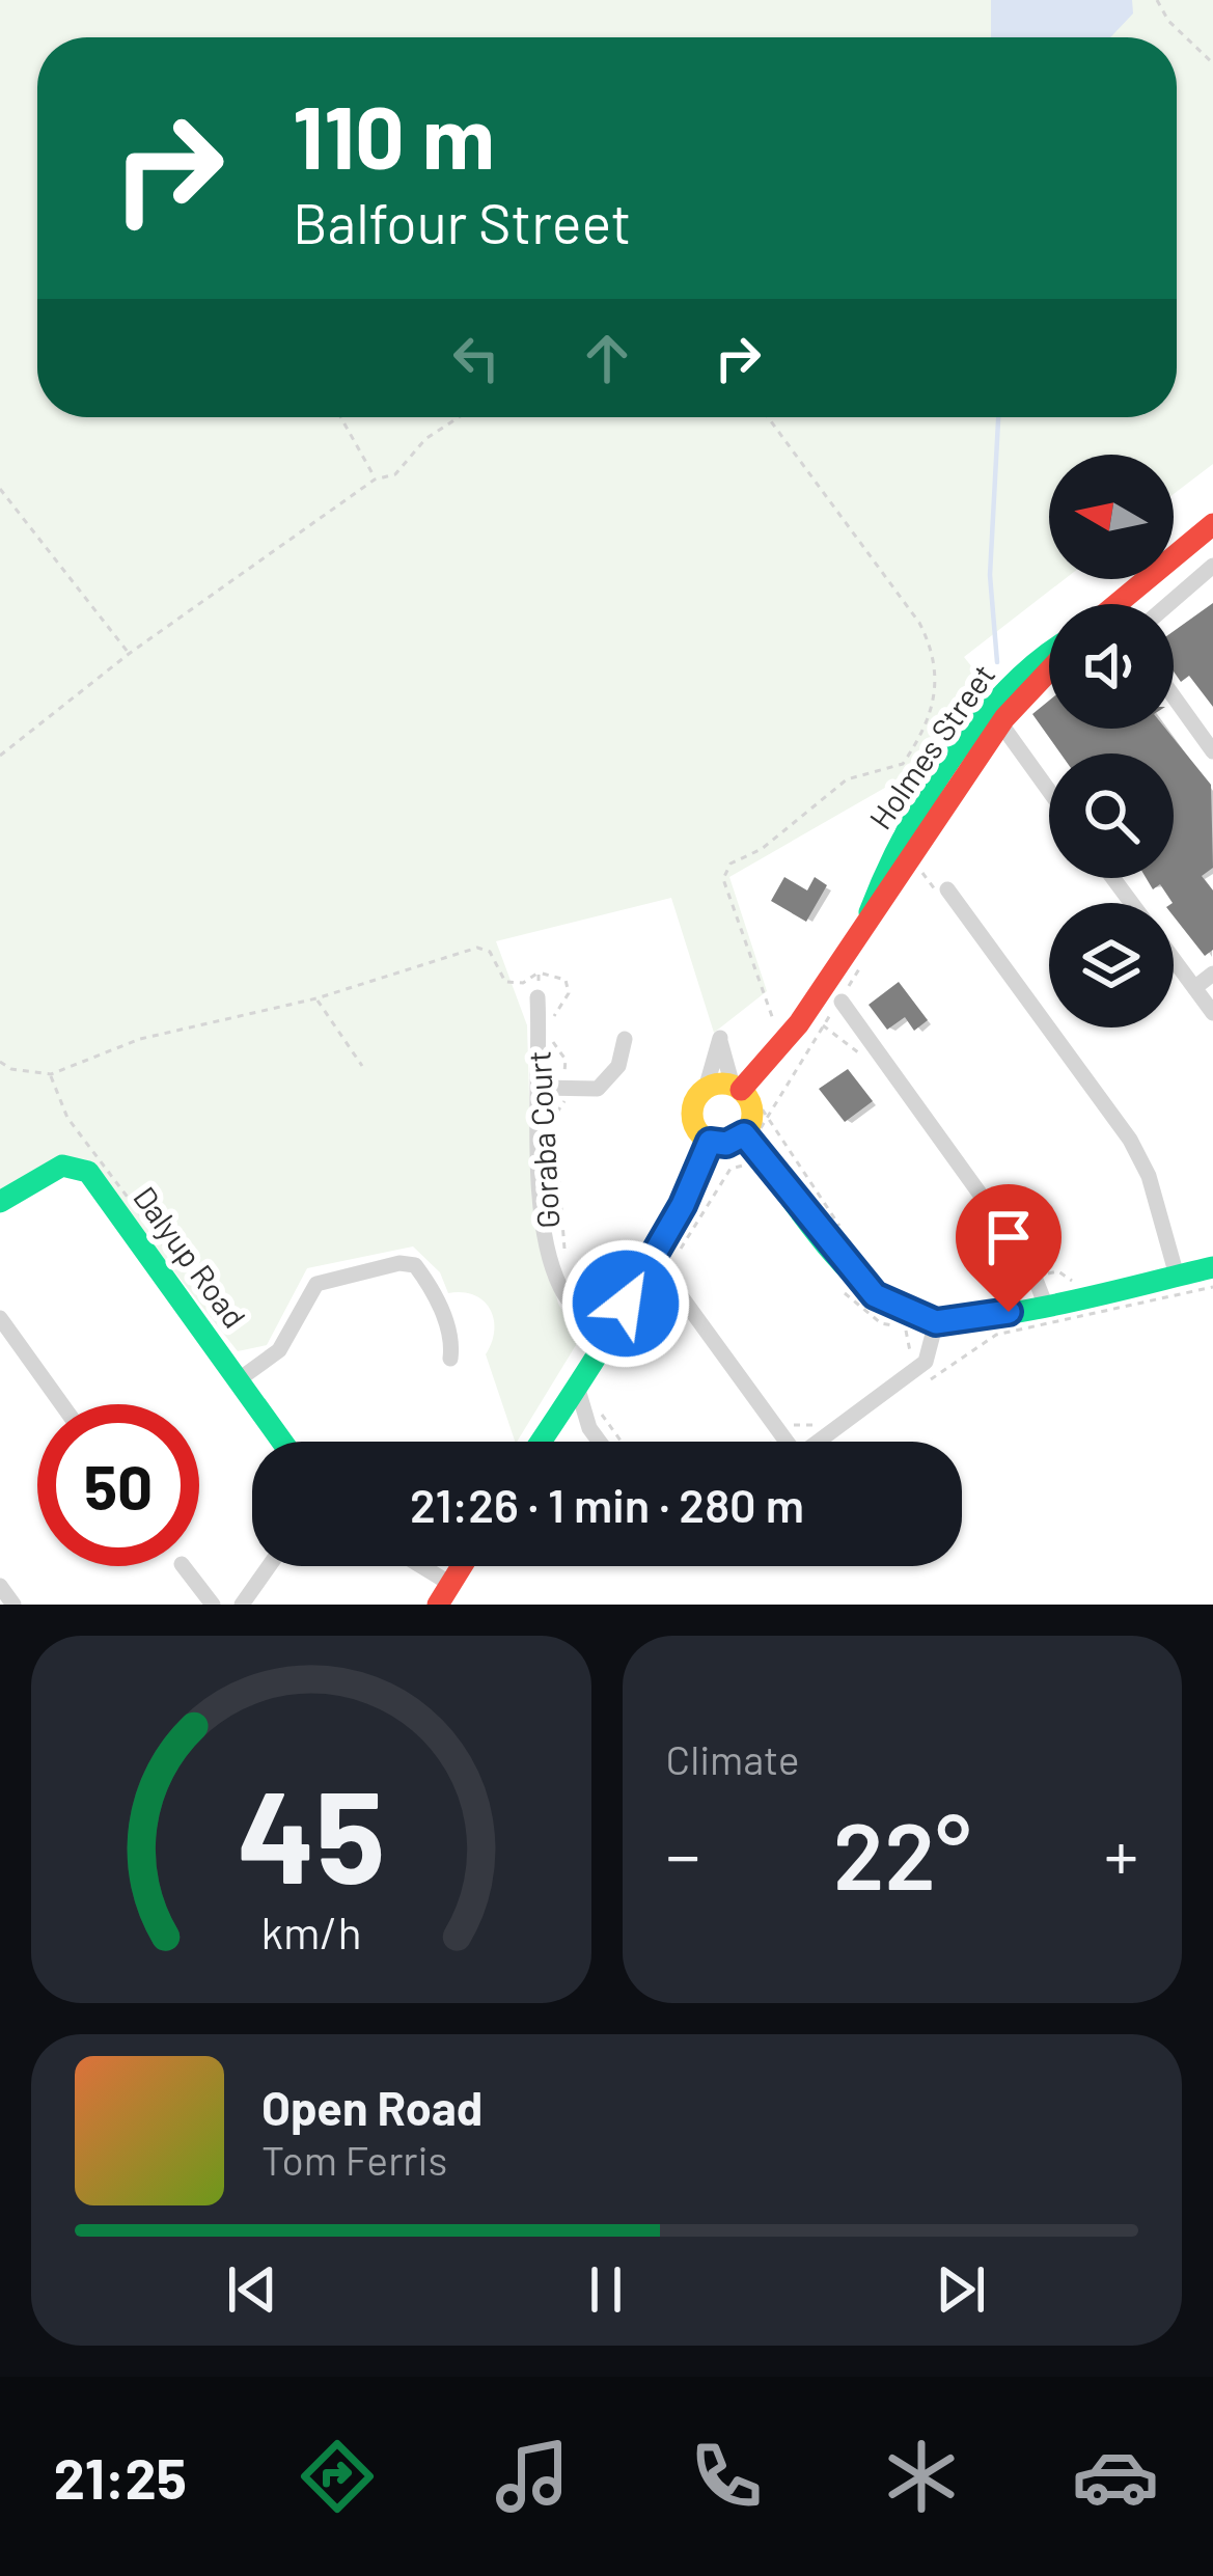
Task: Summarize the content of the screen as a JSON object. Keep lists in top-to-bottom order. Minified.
{"streets":{"main road":["Holmes Street","Dalyup Road"],"street":["Goraba Court"]},"north":"left","page":{"turn":["110 m","Balfour Street"],"limit":"50","trip":"21:26 · 1 min · 280 m","tile":"Climate","heat":["−","22°","+"],"song":["Open Road","Tom Ferris"],"tabs":"21:25","gauge":["45","km/h"]}}
